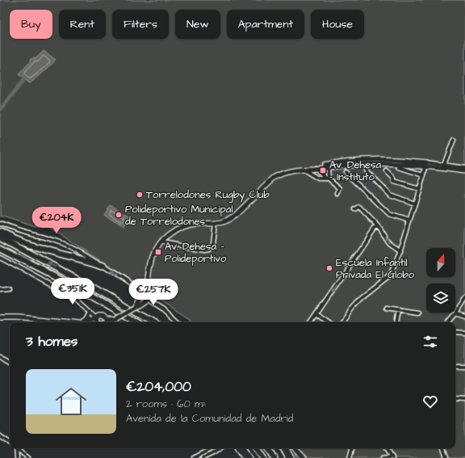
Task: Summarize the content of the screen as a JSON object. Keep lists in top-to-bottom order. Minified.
{"places":{"transit":["Av. Dehesa - Instituto","Av. Dehesa - Polideportivo"],"other":["Torrelodones Rugby Club","Polideportivo Municipal de Torrelodones","Escuela Infantil Privada El Globo"]},"north":"top","page":{"chip":["Buy","Rent","Filters","New","Apartment","House"],"price":["€204K","€351K","€257K"],"heading":"3 homes","list":[{"name":"€204,000","note":"2 rooms · 60 m² · Avenida de la Comunidad de Madrid"}]}}
